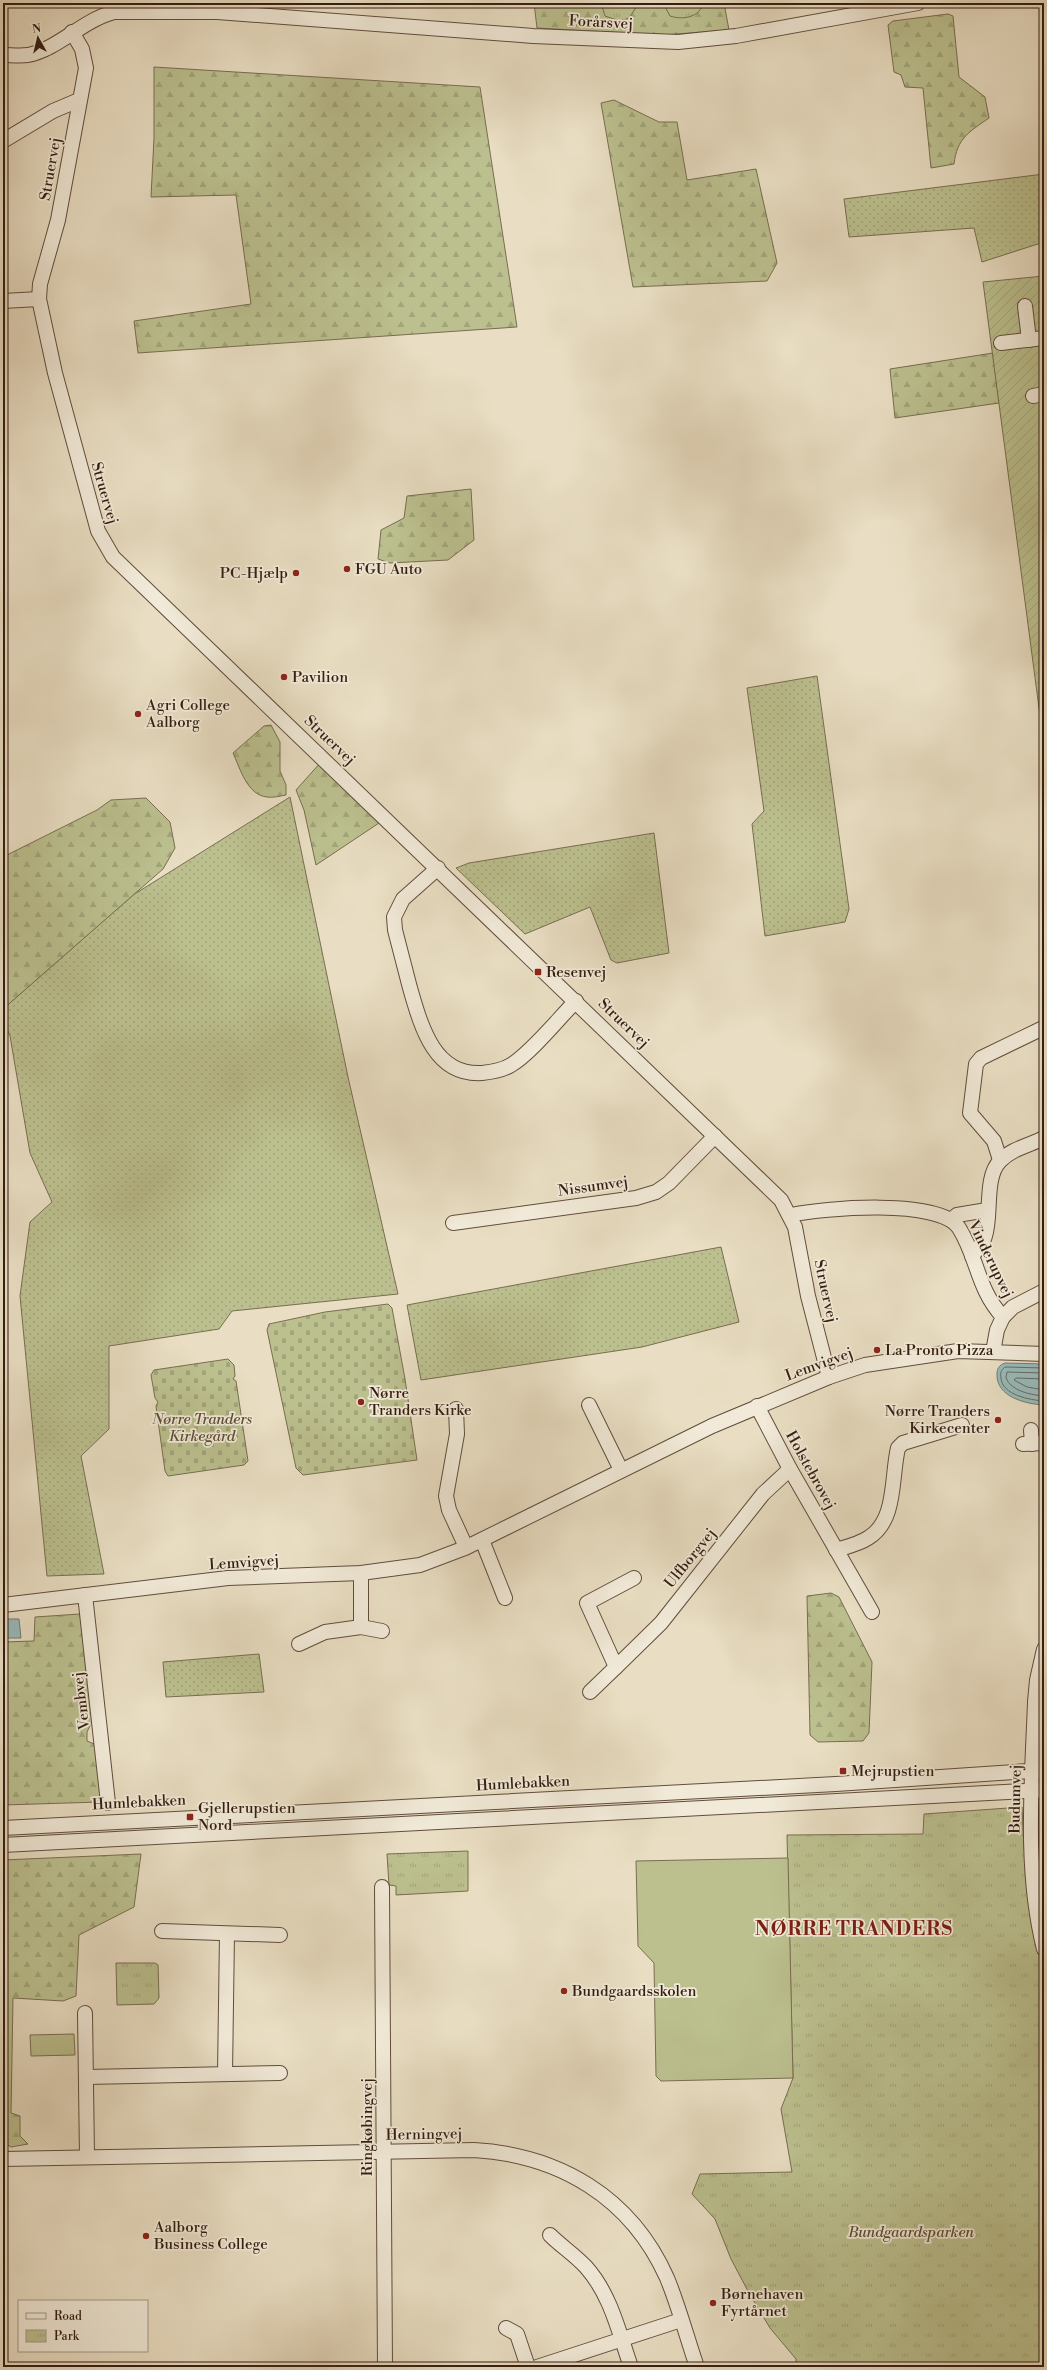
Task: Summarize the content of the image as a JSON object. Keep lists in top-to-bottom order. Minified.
{"streets":{"street":["Forårsvej","Struervej","Nissumvej","Vinderupvej","Lemvigvej","Holstebrovej","Ulfborgvej","Vembvej","Humlebakken","Budumvej","Ringkøbingvej","Herningvej"]},"crossings":[["Forårsvej","Struervej"],["Struervej","Nissumvej"],["Struervej","Vinderupvej"],["Struervej","Lemvigvej"],["Vinderupvej","Lemvigvej"],["Lemvigvej","Holstebrovej"],["Lemvigvej","Vembvej"],["Holstebrovej","Ulfborgvej"],["Humlebakken","Budumvej"],["Ringkøbingvej","Herningvej"]],"districts":["NØRRE TRANDERS"],"parks":["Nørre Tranders Kirkegård","Bundgaardsparken"],"places":{"other":["FGU Auto","PC-Hjælp","Pavilion","Agri College Aalborg","La Pronto Pizza","Nørre Tranders Kirke","Nørre Tranders Kirkecenter","Bundgaardsskolen","Aalborg Business College","Børnehaven Fyrtårnet"],"transit":["Resenvej","Mejrupstien","Gjellerupstien Nord"]},"legend":["Road","Park"],"north":"top"}
